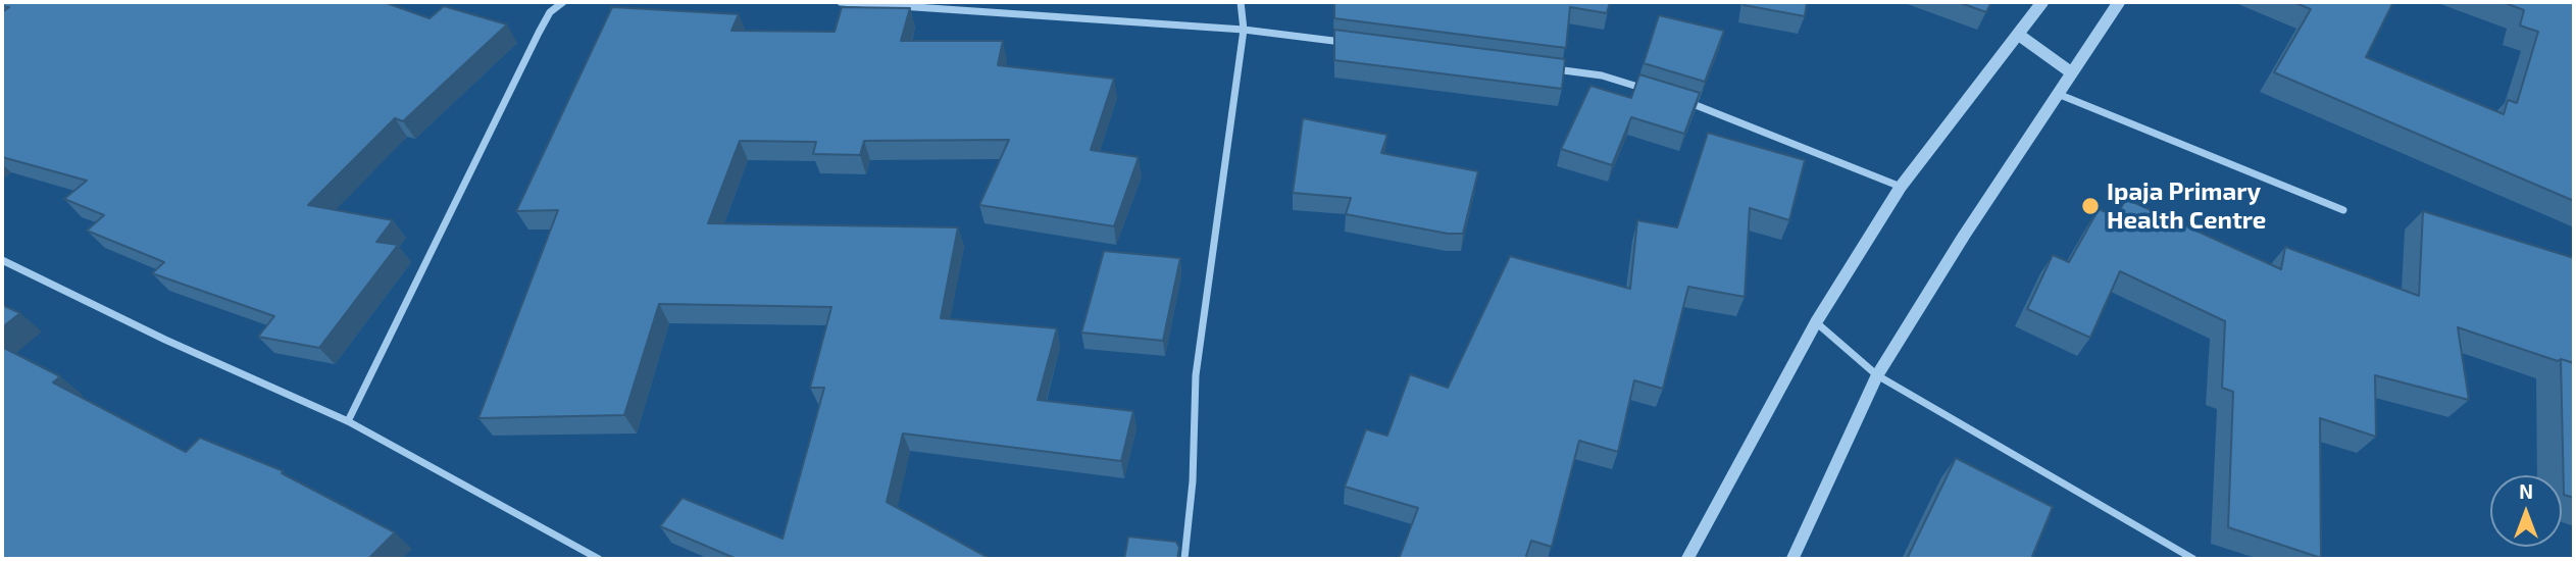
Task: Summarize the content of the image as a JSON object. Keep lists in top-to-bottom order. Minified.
{"places":["Ipaja Primary Health Centre"],"north":"top"}
